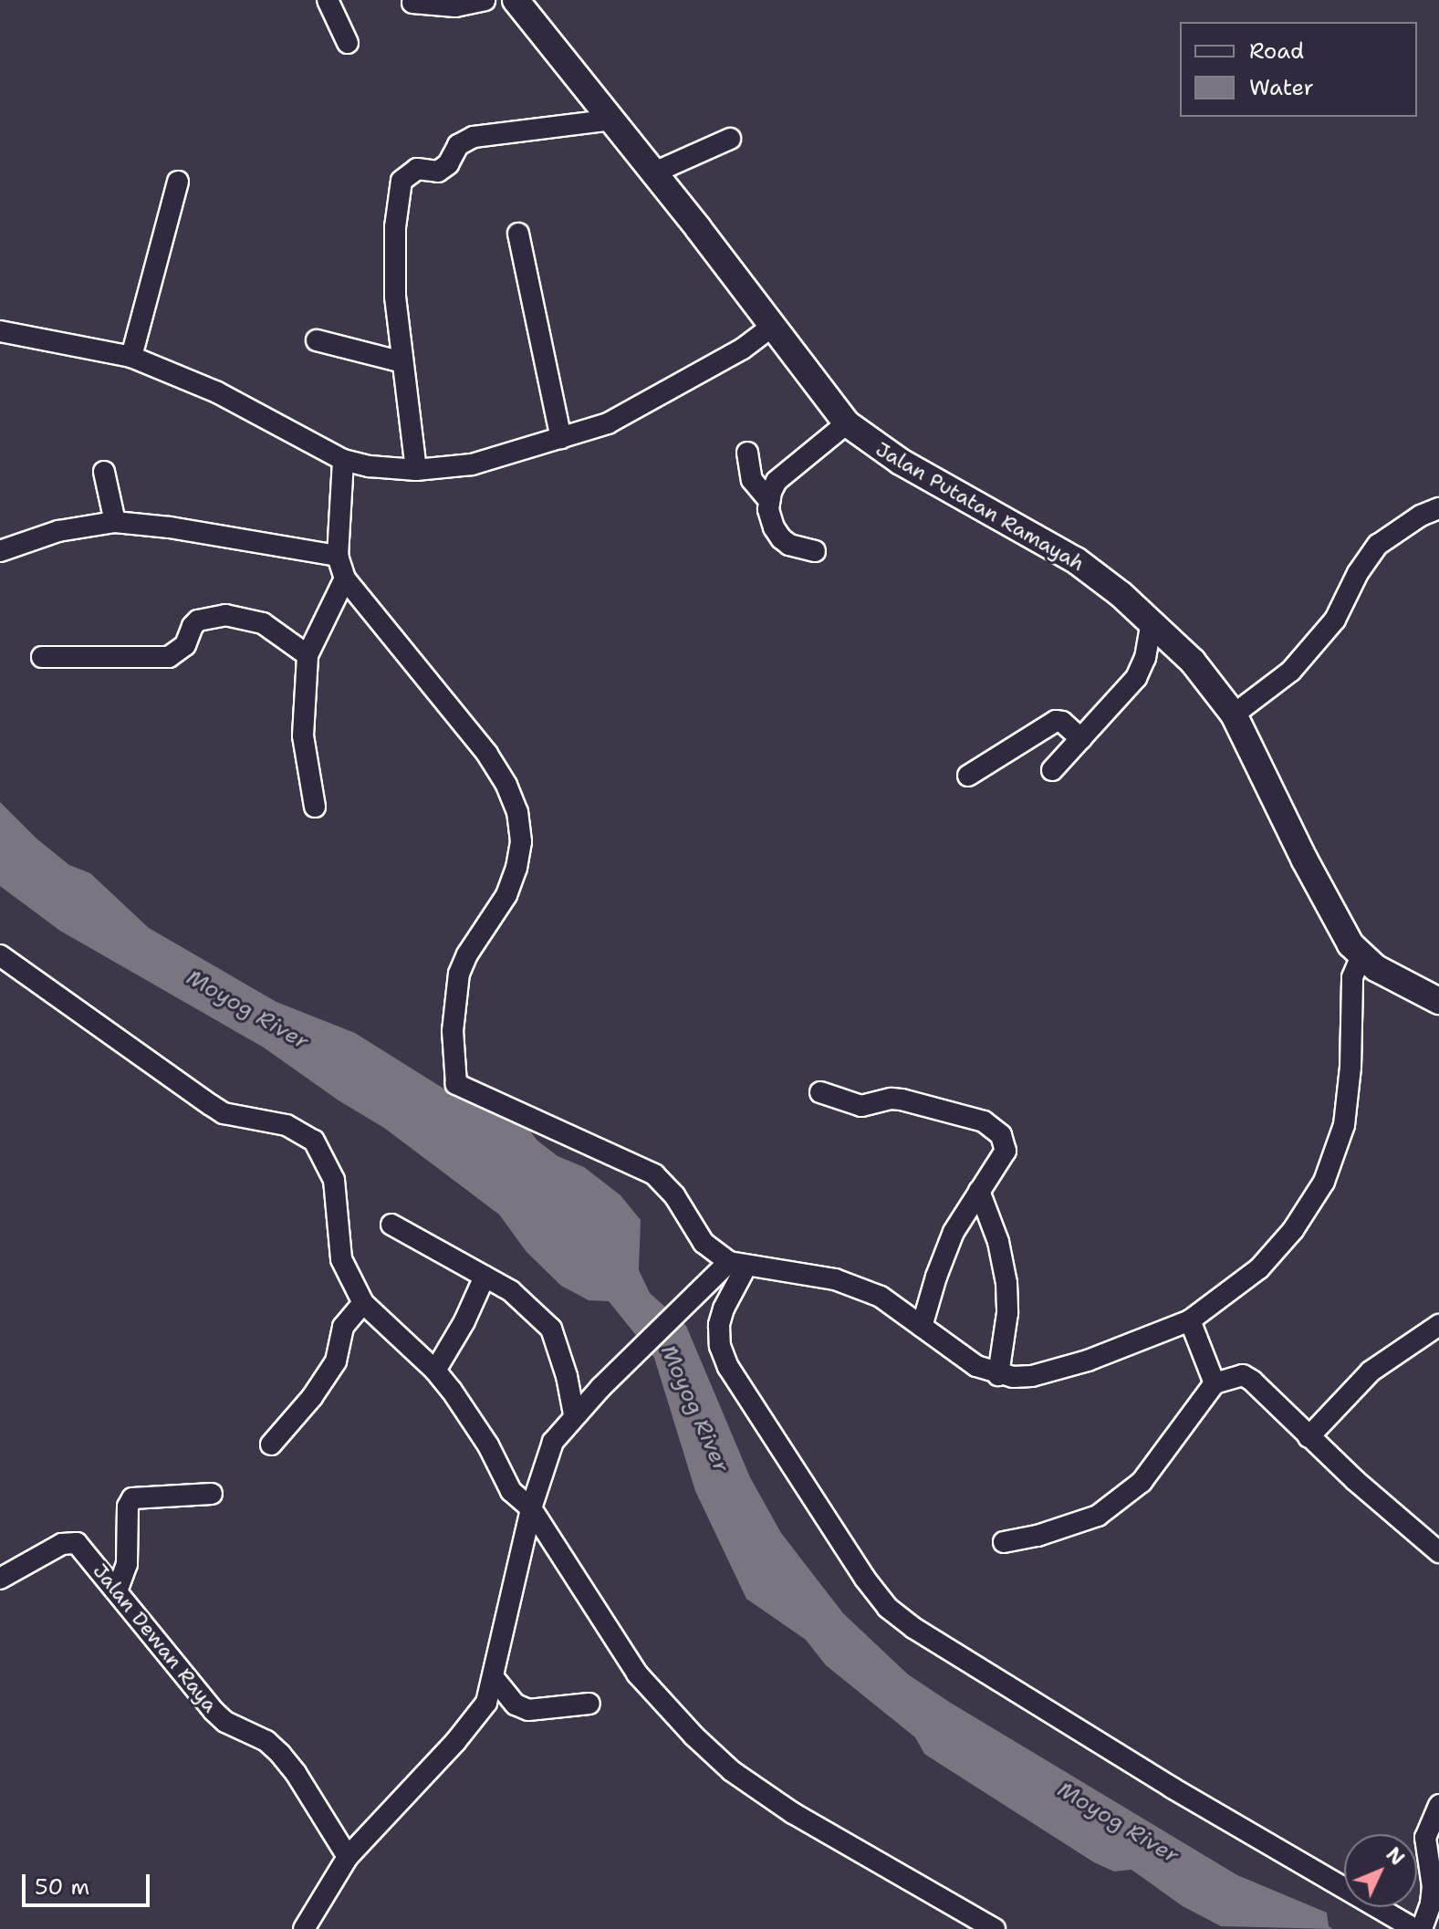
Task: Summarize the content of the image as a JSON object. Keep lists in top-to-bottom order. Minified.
{"streets":{"main road":["Jalan Putatan Ramayah"],"street":["Jalan Dewan Raya"]},"water":["Moyog River"],"legend":["Road","Water"],"scale_bar":"50 m","north":"top right"}
